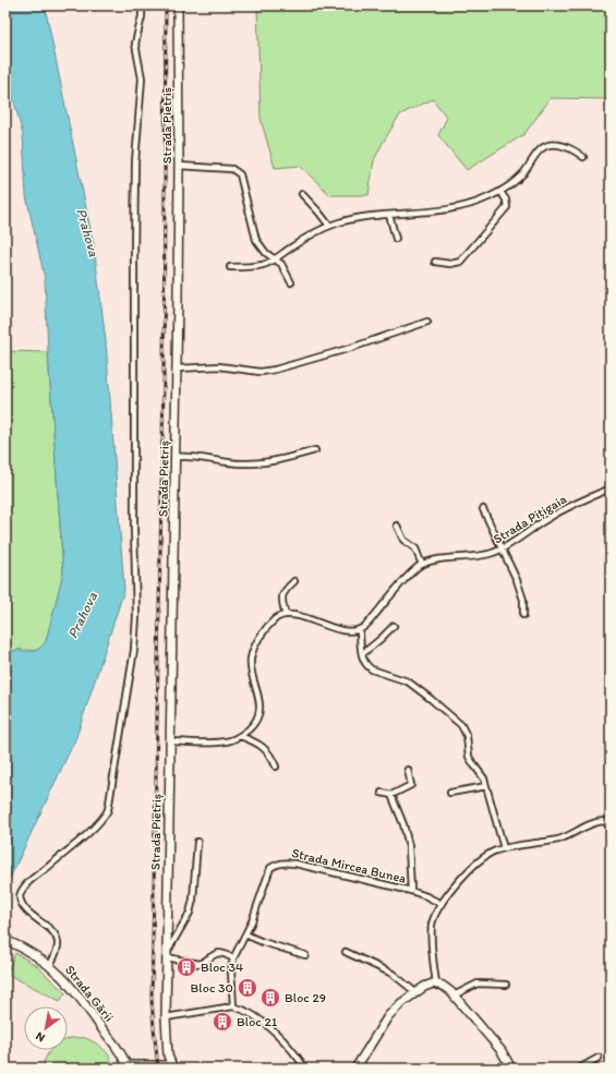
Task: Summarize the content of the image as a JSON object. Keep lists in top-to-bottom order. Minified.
{"streets":{"main road":["Strada Pietriș","Strada Gării"],"street":["Strada Pițigaia","Strada Mircea Bunea"]},"water":["Prahova"],"places":{"building":["Bloc 34","Bloc 30","Bloc 29","Bloc 21"]},"north":"bottom left"}
